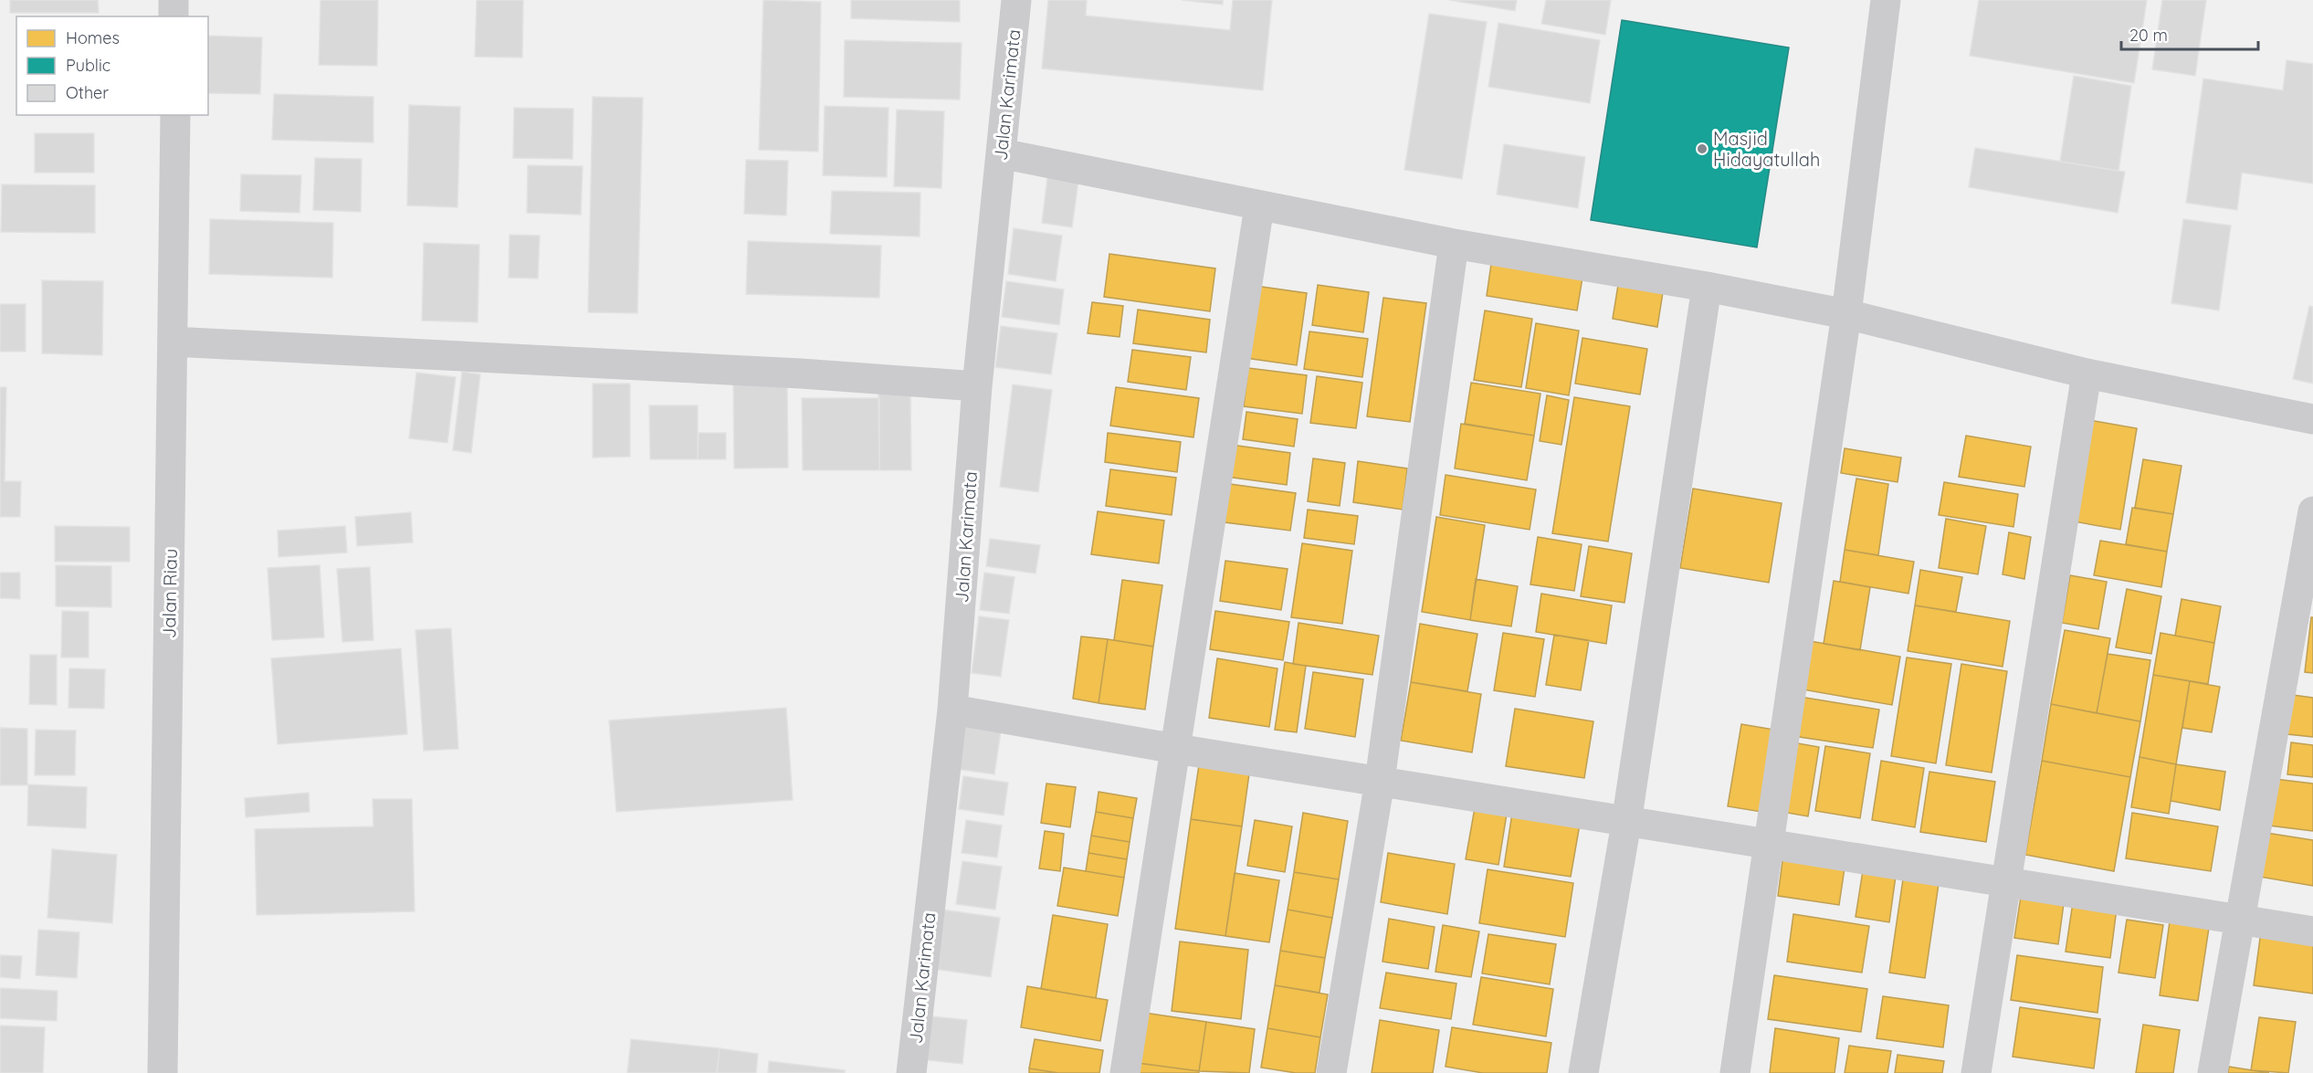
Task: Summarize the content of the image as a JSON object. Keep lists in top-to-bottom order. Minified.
{"streets":{"street":["Jalan Karimata","Jalan Riau"]},"places":["Masjid Hidayatullah"],"legend":["Homes","Public","Other"],"scale_bar":"20 m"}
